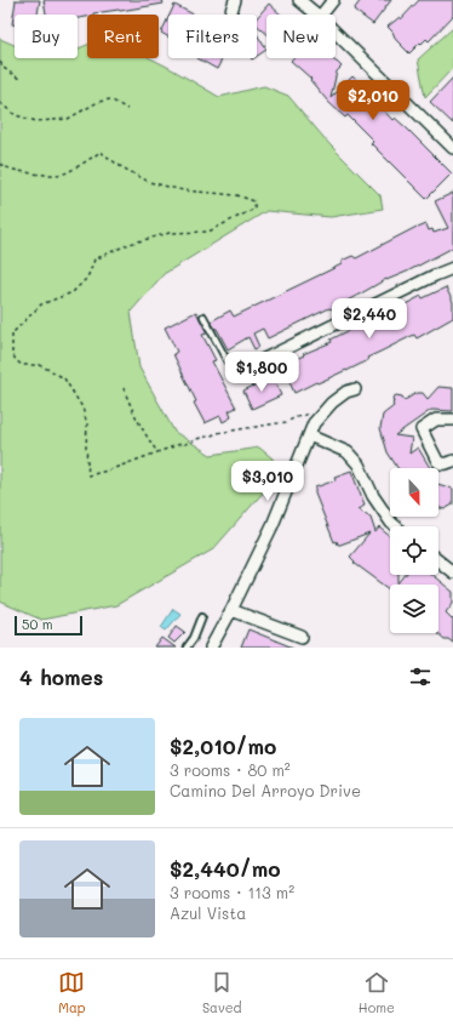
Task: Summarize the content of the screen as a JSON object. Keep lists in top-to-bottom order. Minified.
{"scale_bar":"50 m","north":"bottom","page":{"chip":["Buy","Rent","Filters","New"],"price":["$2,010","$2,440","$1,800","$3,010"],"scale":"50 m","heading":"4 homes","list":[{"name":"$2,010/mo","note":"3 rooms · 80 m² · Camino Del Arroyo Drive"},{"name":"$2,440/mo","note":"3 rooms · 113 m² · Azul Vista"}],"tabs":["Map","Saved","Home"]}}
